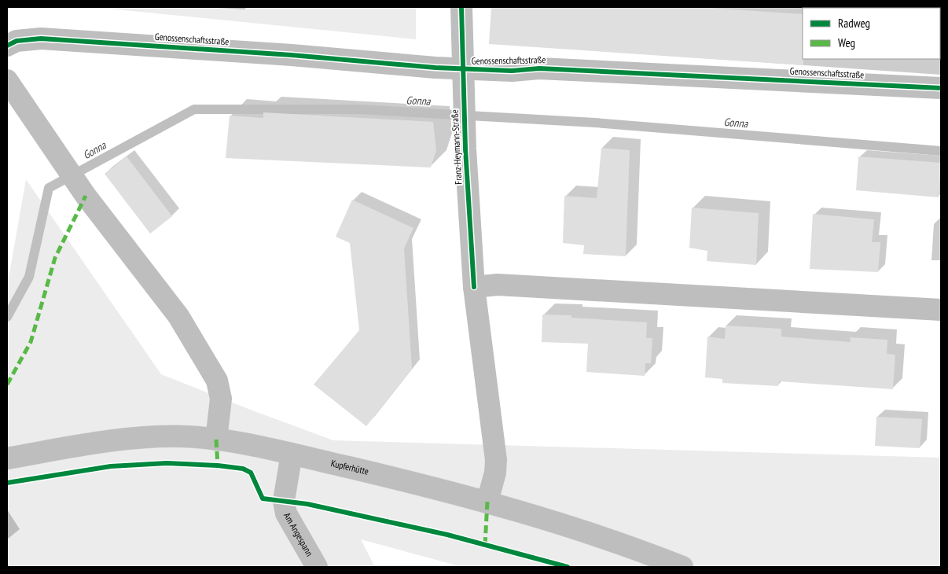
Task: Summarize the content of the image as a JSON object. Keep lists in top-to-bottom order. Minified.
{"streets":{"street":["Genossenschaftsstraße","Franz-Heymann-Straße","Kupferhütte","Am Angespann"]},"crossings":[["Genossenschaftsstraße","Franz-Heymann-Straße"],["Franz-Heymann-Straße","Kupferhütte"],["Kupferhütte","Am Angespann"]],"water":["Gonna"],"legend":["Radweg","Weg"]}
